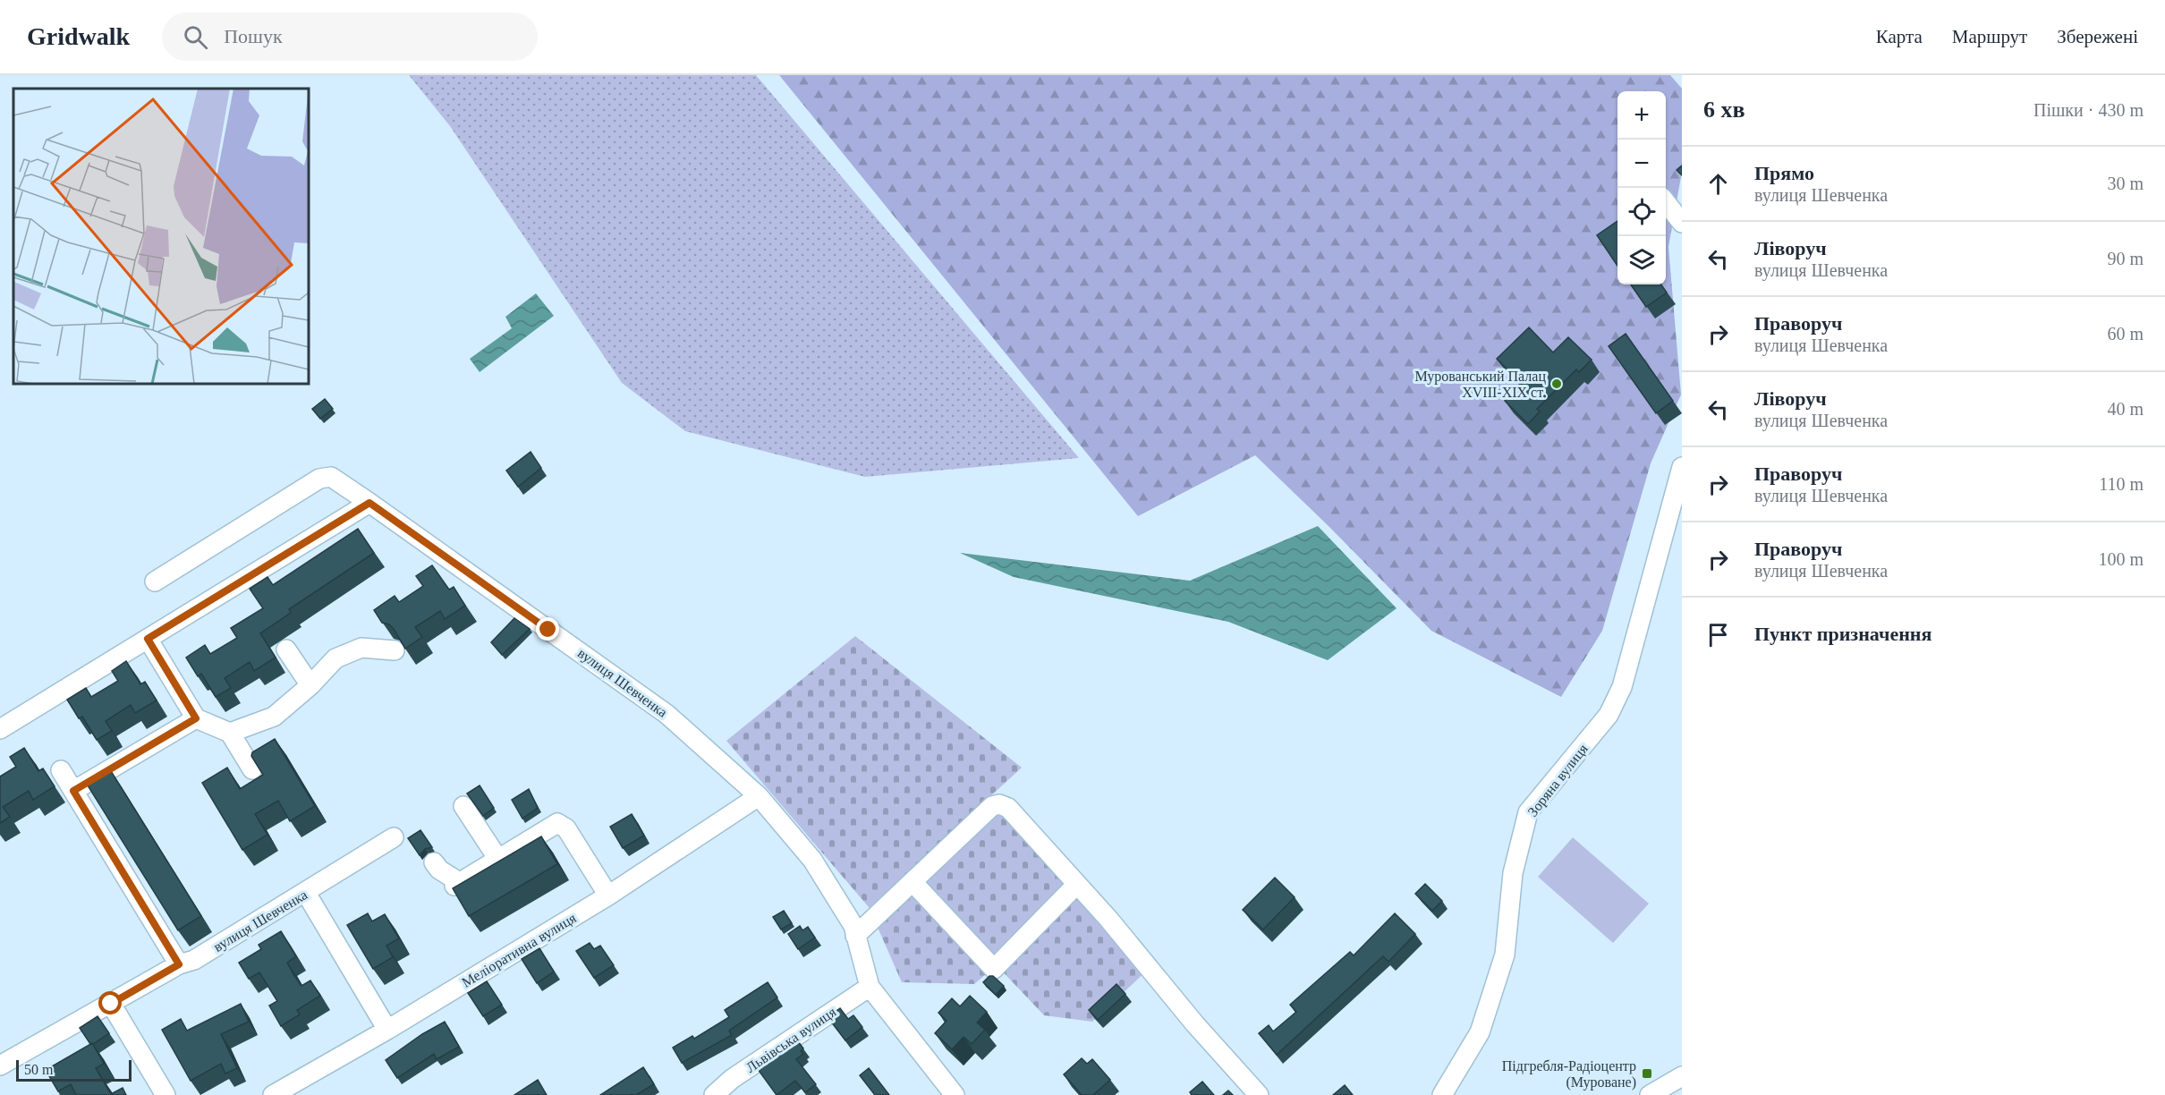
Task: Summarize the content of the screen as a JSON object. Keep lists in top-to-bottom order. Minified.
{"streets":{"street":["вулиця Шевченка","Зоряна вулиця","Меліоративна вулиця","Львівська вулиця"]},"crossings":[["вулиця Шевченка","Меліоративна вулиця"],["вулиця Шевченка","Львівська вулиця"]],"places":{"other":["Мурованський Палац XVIII-XIX ст."],"transit":["Підгребля-Радіоцентр (Муроване)"]},"scale_bar":"50 m","page":{"header":"Gridwalk","search":"Пошук","nav":["Карта","Маршрут","Збережені"],"heading":["6 хв","Пішки · 430 m"],"map_buttons":["+","−"],"list":[["Прямо","вулиця Шевченка","30 m"],["Ліворуч","вулиця Шевченка","90 m"],["Праворуч","вулиця Шевченка","60 m"],["Ліворуч","вулиця Шевченка","40 m"],["Праворуч","вулиця Шевченка","110 m"],["Праворуч","вулиця Шевченка","100 m"],"Пункт призначення"],"scale":"50 m"}}
